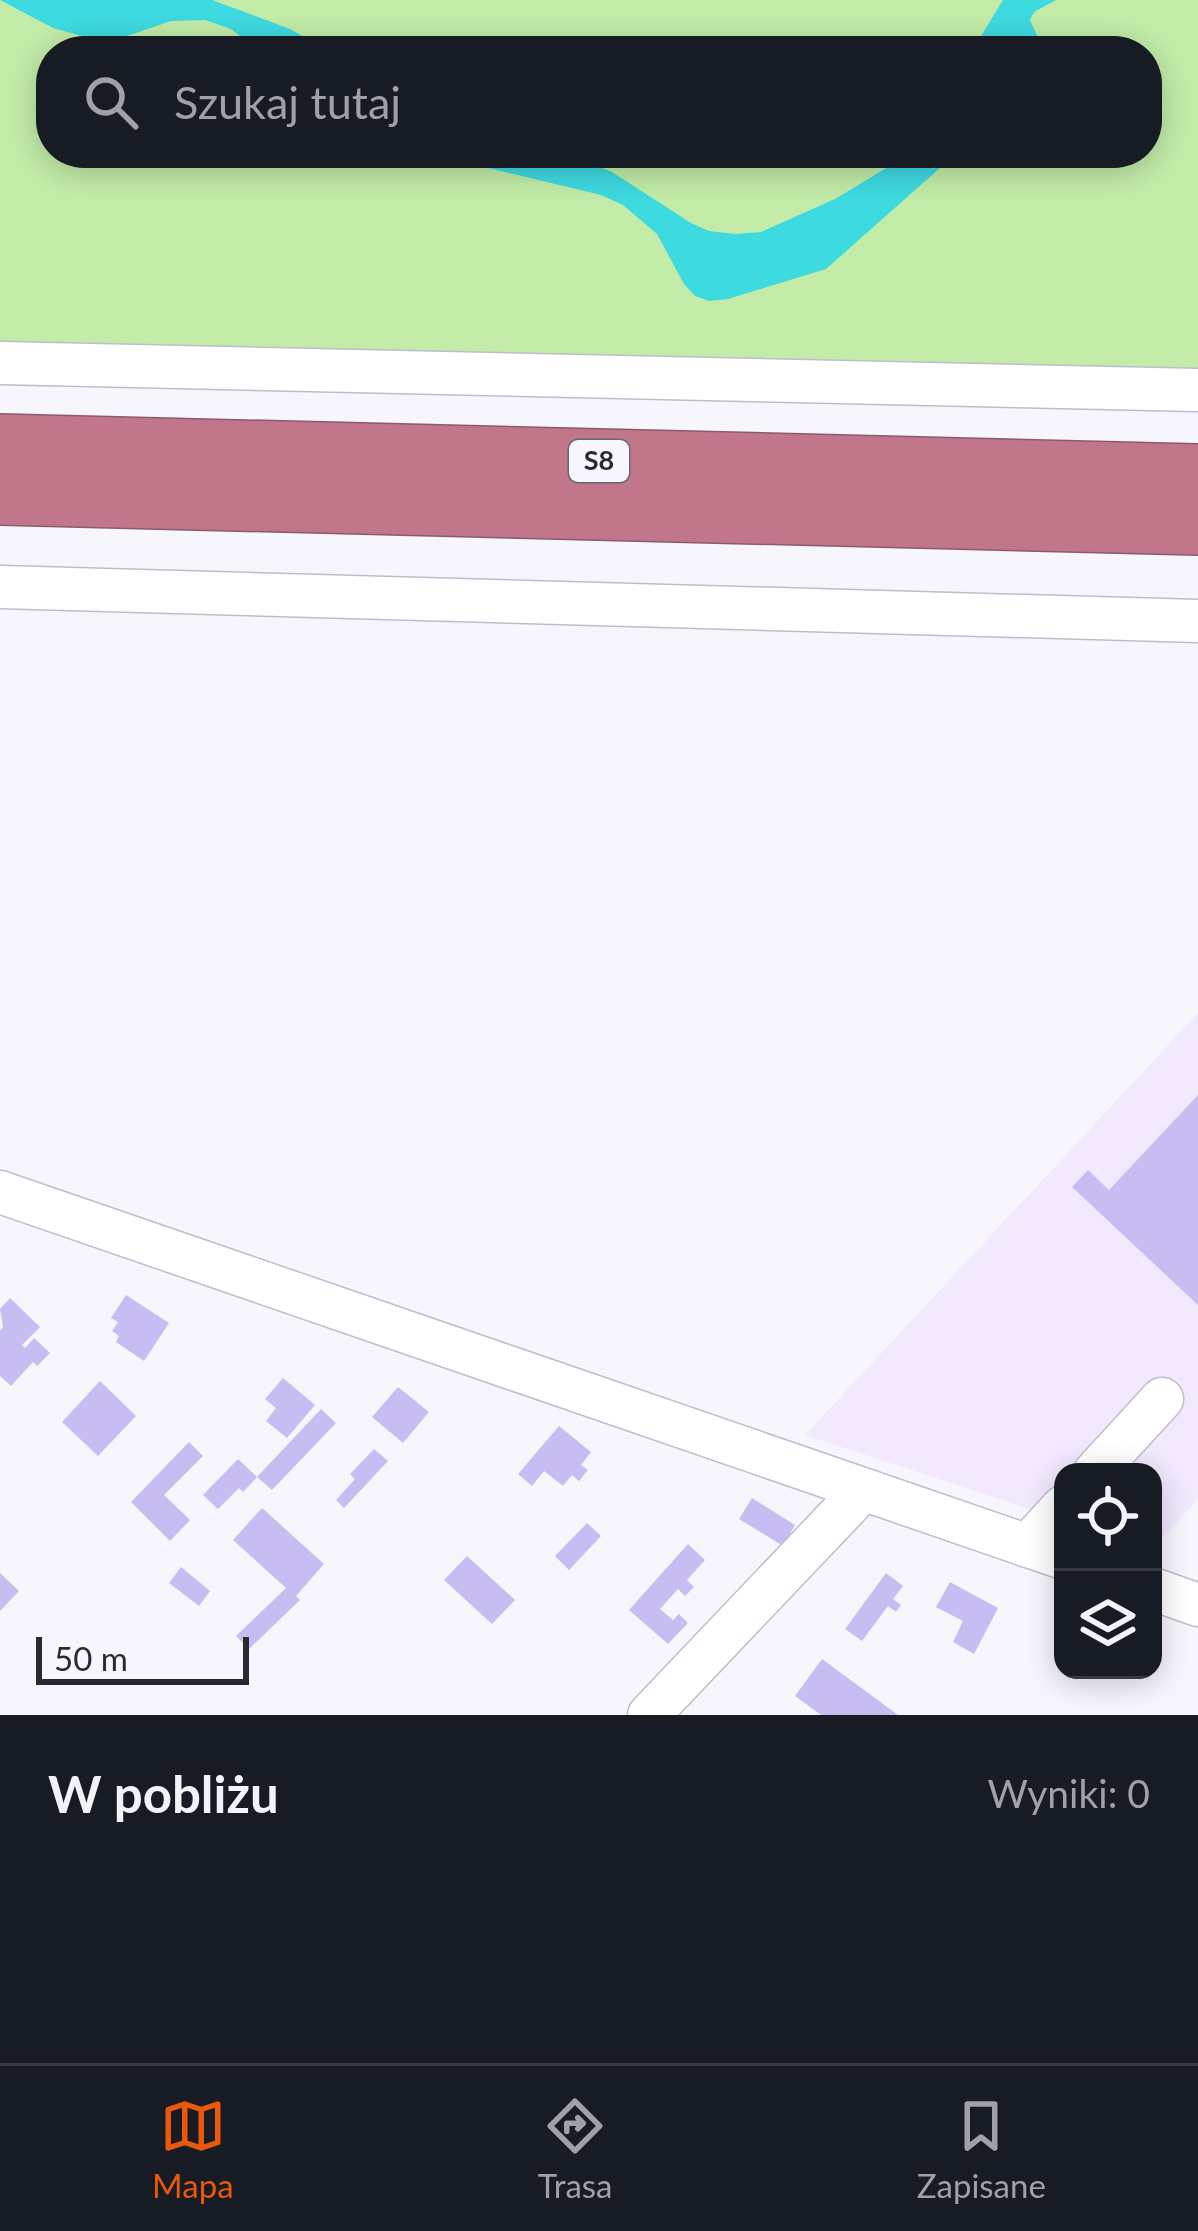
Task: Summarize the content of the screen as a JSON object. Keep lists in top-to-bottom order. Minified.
{"streets":{"highway":["S8"]},"scale_bar":"50 m","page":{"search":"Szukaj tutaj","scale":"50 m","heading":["W pobliżu","Wyniki: 0"],"nav":["Mapa","Trasa","Zapisane"]}}
